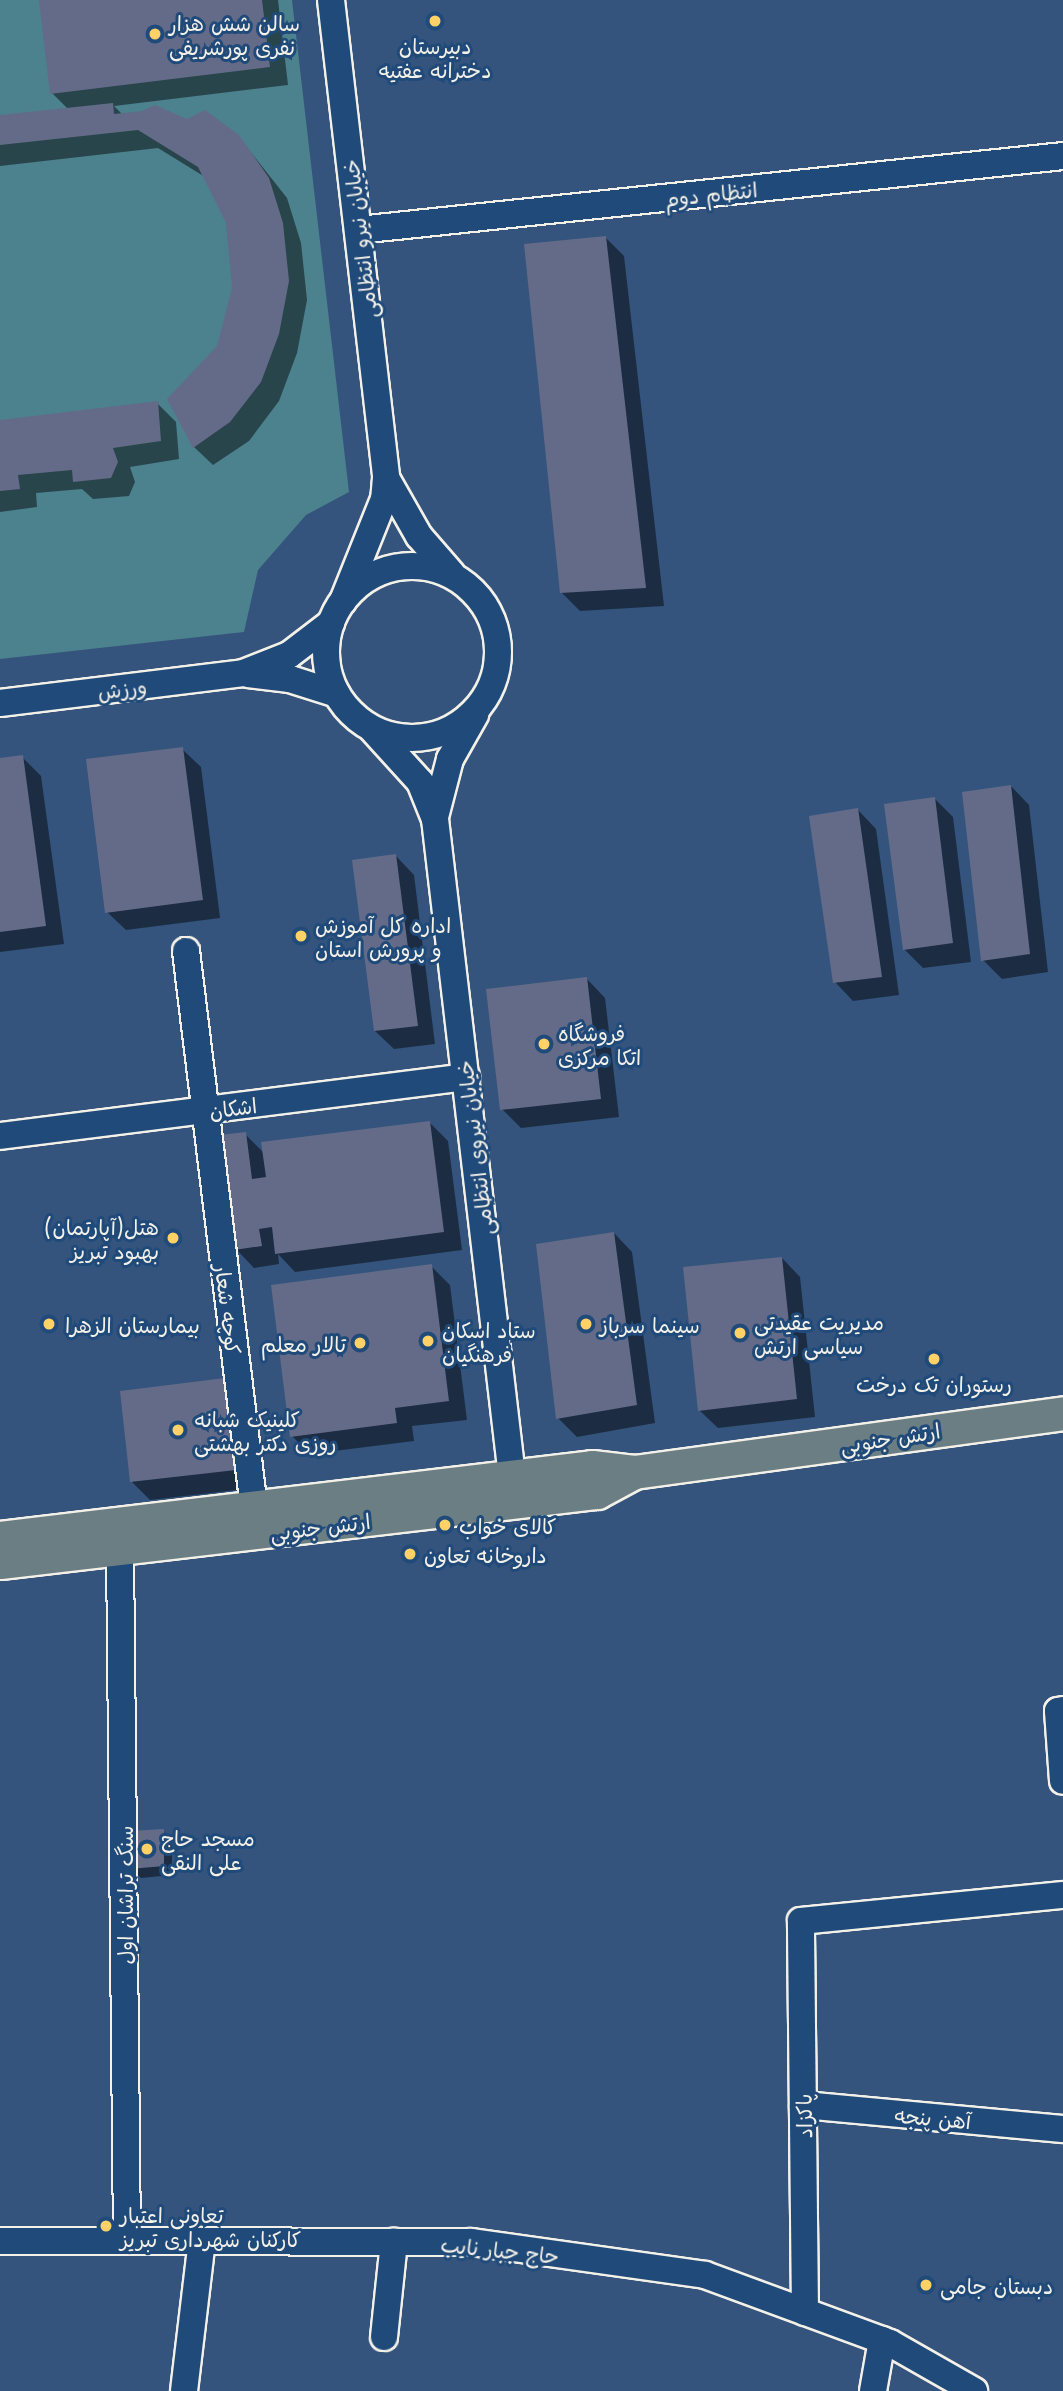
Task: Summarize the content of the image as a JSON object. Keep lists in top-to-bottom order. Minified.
{"streets":{"main road":["ارتش جنوبی"],"street":["انتظام دوم","خیابان نیرو انتظامی","ورزش","اشکان","خیابان نیروی انتظامی","کوچه شعار","سنگ تراشان اول","پاکزاد","آهن پنجه","حاج جبار نایب"]},"crossings":[["انتظام دوم","خیابان نیرو انتظامی"],["خیابان نیرو انتظامی","ورزش"],["خیابان نیرو انتظامی","خیابان نیروی انتظامی"],["ورزش","خیابان نیروی انتظامی"],["اشکان","خیابان نیروی انتظامی"],["اشکان","کوچه شعار"],["خیابان نیروی انتظامی","ارتش جنوبی"],["کوچه شعار","ارتش جنوبی"],["ارتش جنوبی","سنگ تراشان اول"],["سنگ تراشان اول","حاج جبار نایب"],["پاکزاد","آهن پنجه"],["پاکزاد","حاج جبار نایب"]],"places":["دبیرستان دخترانه عفتیه","سالن شش هزار نفری پورشریفی","اداره کل آموزش و پرورش استان","فروشگاه اتکا مرکزی","هتل(آپارتمان) بهبود تبریز","بیمارستان الزهرا","سینما سرباز","مدیریت عقیدتی سیاسی ارتش","ستاد اسکان فرهنگیان","تالار معلم","رستوران تک درخت","کلینیک شبانه روزی دکتر بهشتی","کالای خواب","داروخانه تعاون","مسجد حاج علی النقی","تعاونی اعتبار کارکنان شهرداری تبریز","دبستان جامی"]}
